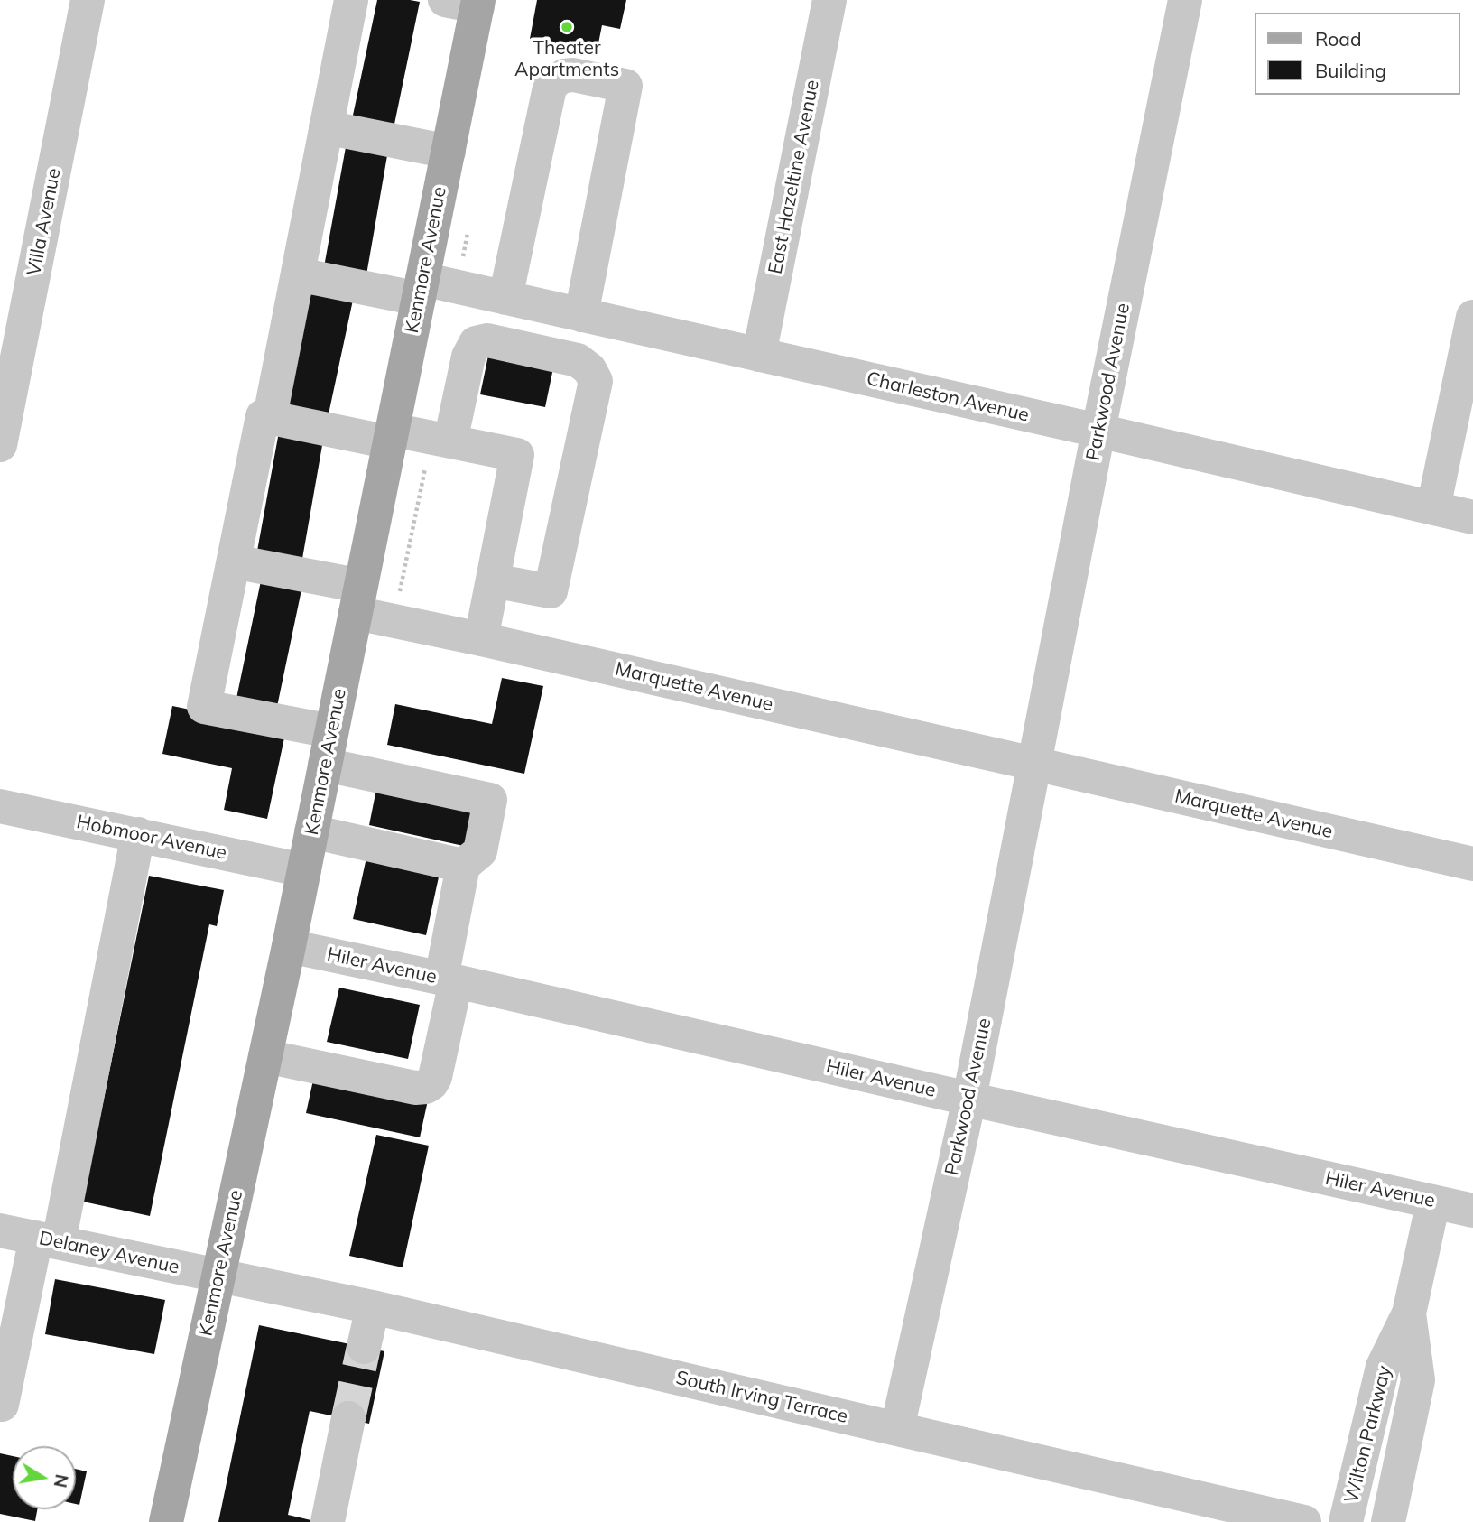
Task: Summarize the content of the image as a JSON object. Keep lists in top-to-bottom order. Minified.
{"streets":{"main road":["Kenmore Avenue"],"street":["East Hazeltine Avenue","Villa Avenue","Parkwood Avenue","Charleston Avenue","Marquette Avenue","Hobmoor Avenue","Hiler Avenue","Delaney Avenue","South Irving Terrace","Wilton Parkway"]},"crossings":[["East Hazeltine Avenue","Charleston Avenue"],["Kenmore Avenue","Charleston Avenue"],["Kenmore Avenue","Marquette Avenue"],["Kenmore Avenue","Hobmoor Avenue"],["Kenmore Avenue","Hiler Avenue"],["Kenmore Avenue","Delaney Avenue"],["Kenmore Avenue","South Irving Terrace"],["Parkwood Avenue","Charleston Avenue"],["Parkwood Avenue","Marquette Avenue"],["Parkwood Avenue","Hiler Avenue"],["Parkwood Avenue","South Irving Terrace"],["Hiler Avenue","Wilton Parkway"],["Delaney Avenue","South Irving Terrace"]],"places":["Theater Apartments"],"legend":["Road","Building"],"north":"right"}
